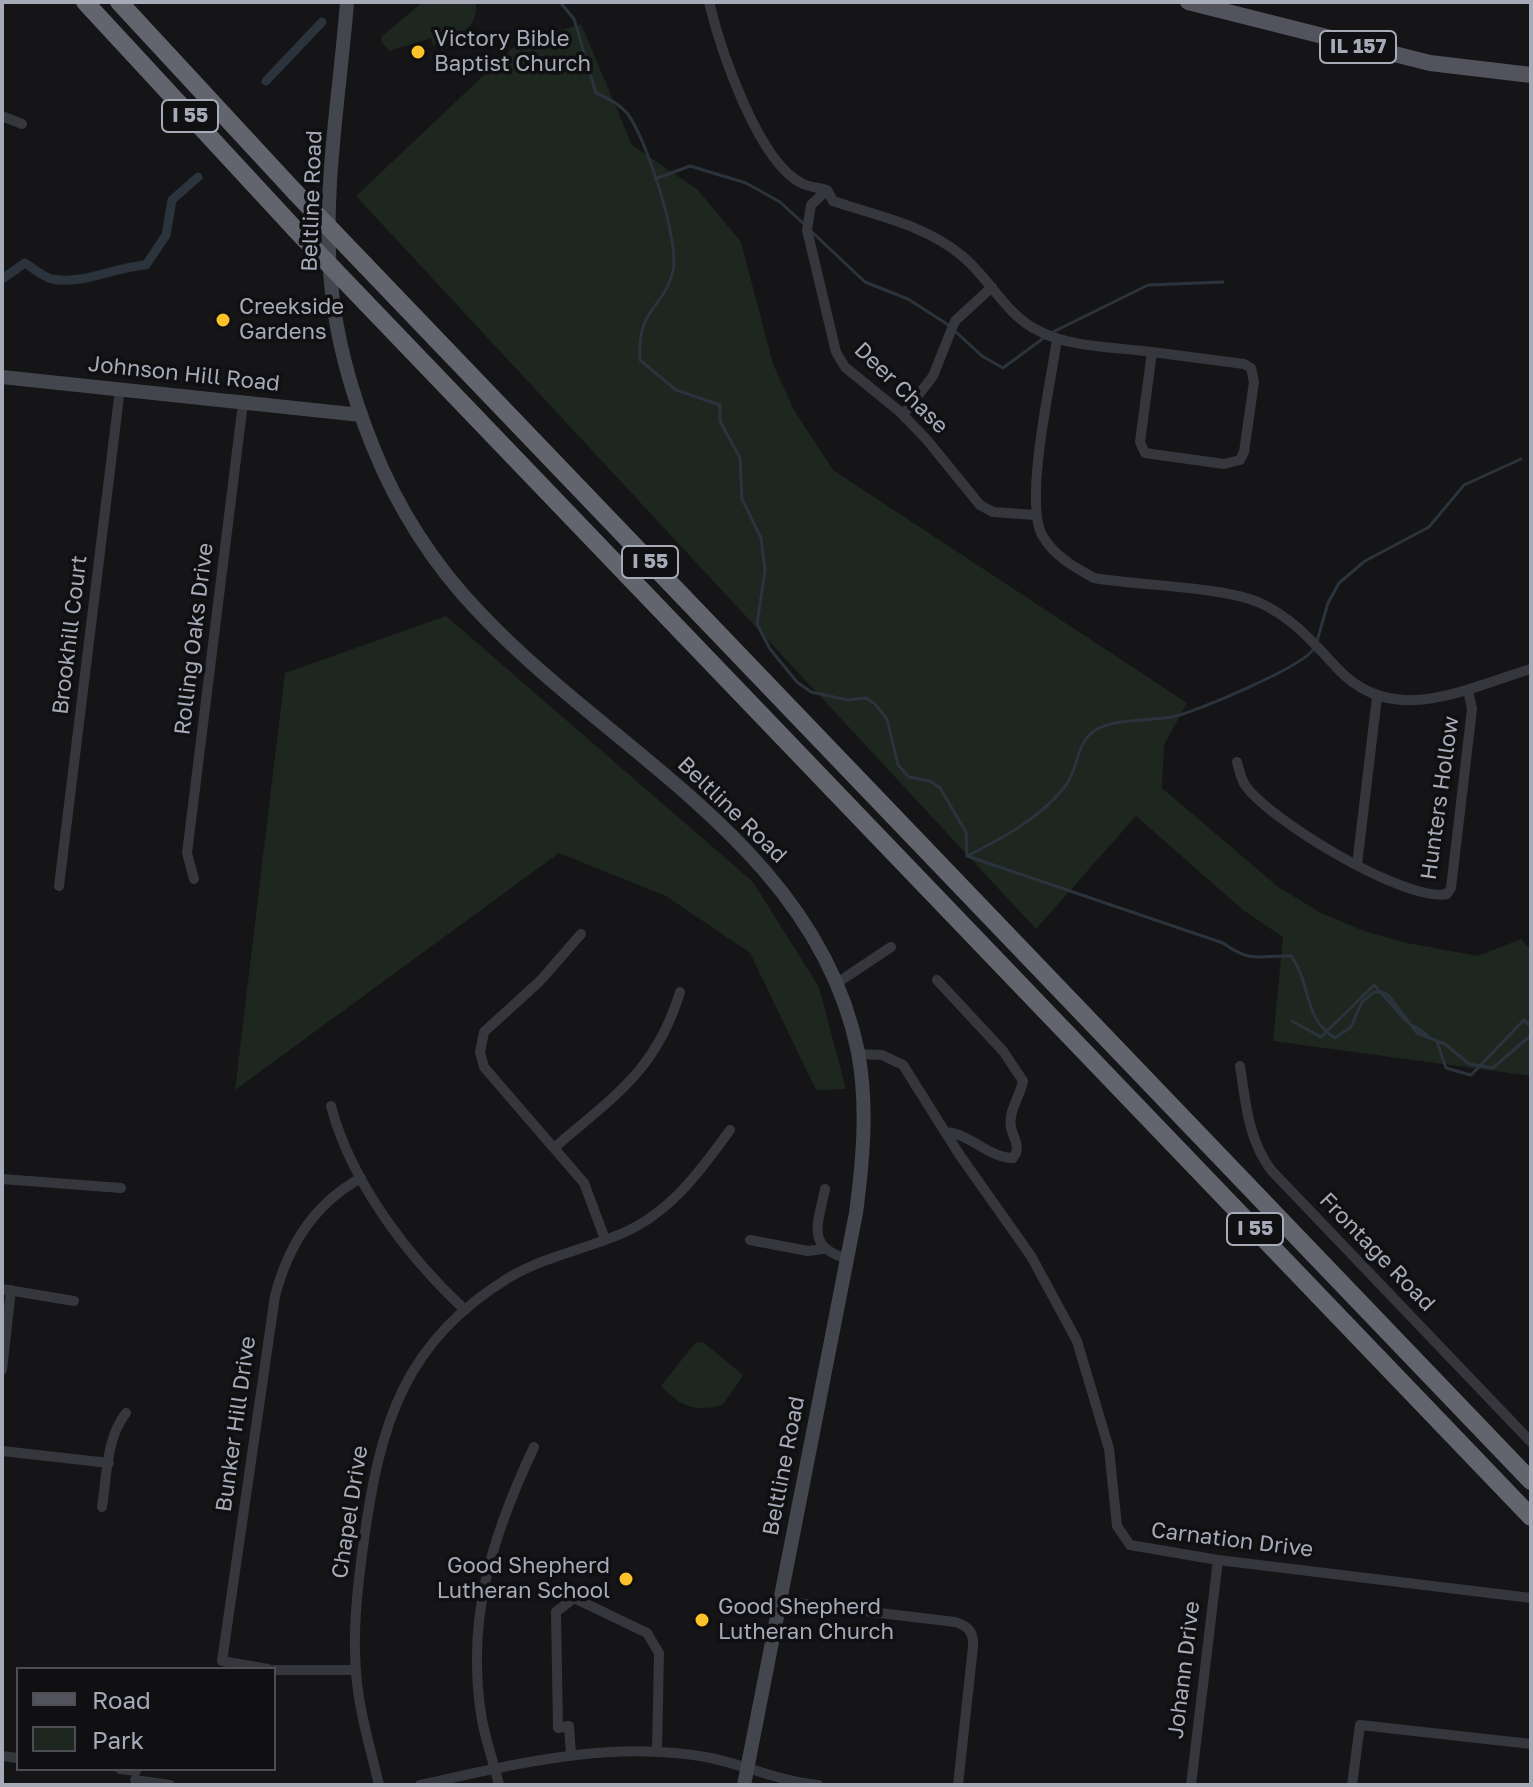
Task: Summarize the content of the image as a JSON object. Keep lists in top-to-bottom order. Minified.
{"streets":{"highway":["I 55"],"main road":["IL 157","Beltline Road","Johnson Hill Road"],"street":["Deer Chase","Brookhill Court","Rolling Oaks Drive","Hunters Hollow","Frontage Road","Bunker Hill Drive","Chapel Drive","Carnation Drive","Johann Drive"]},"crossings":[["Beltline Road","Johnson Hill Road"],["Beltline Road","Carnation Drive"],["Johnson Hill Road","Brookhill Court"],["Johnson Hill Road","Rolling Oaks Drive"],["Carnation Drive","Johann Drive"]],"places":["Victory Bible Baptist Church","Creekside Gardens","Good Shepherd Lutheran School","Good Shepherd Lutheran Church"],"legend":["Road","Park"]}
